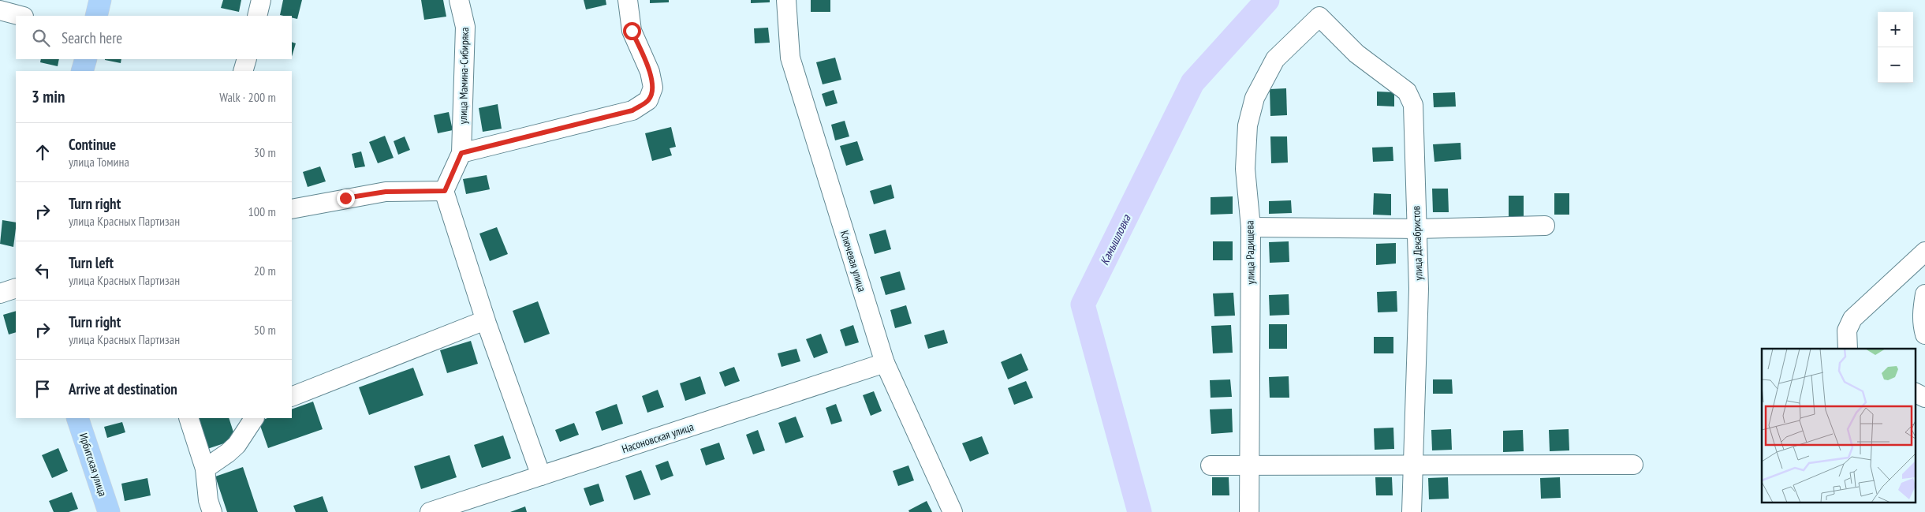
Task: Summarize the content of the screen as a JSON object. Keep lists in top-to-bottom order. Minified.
{"streets":{"main road":["Ирбитская улица"],"street":["улица Мамина-Сибиряка","улица Декабристов","улица Радищева","Ключевая улица","Насоновская улица"]},"crossings":[["улица Декабристов","улица Радищева"],["Ключевая улица","Насоновская улица"]],"water":["Камышловка"],"page":{"map_buttons":["+","−"],"search":"Search here","heading":["3 min","Walk · 200 m"],"list":[["Continue","улица Томина","30 m"],["Turn right","улица Красных Партизан","100 m"],["Turn left","улица Красных Партизан","20 m"],["Turn right","улица Красных Партизан","50 m"],"Arrive at destination"]}}
